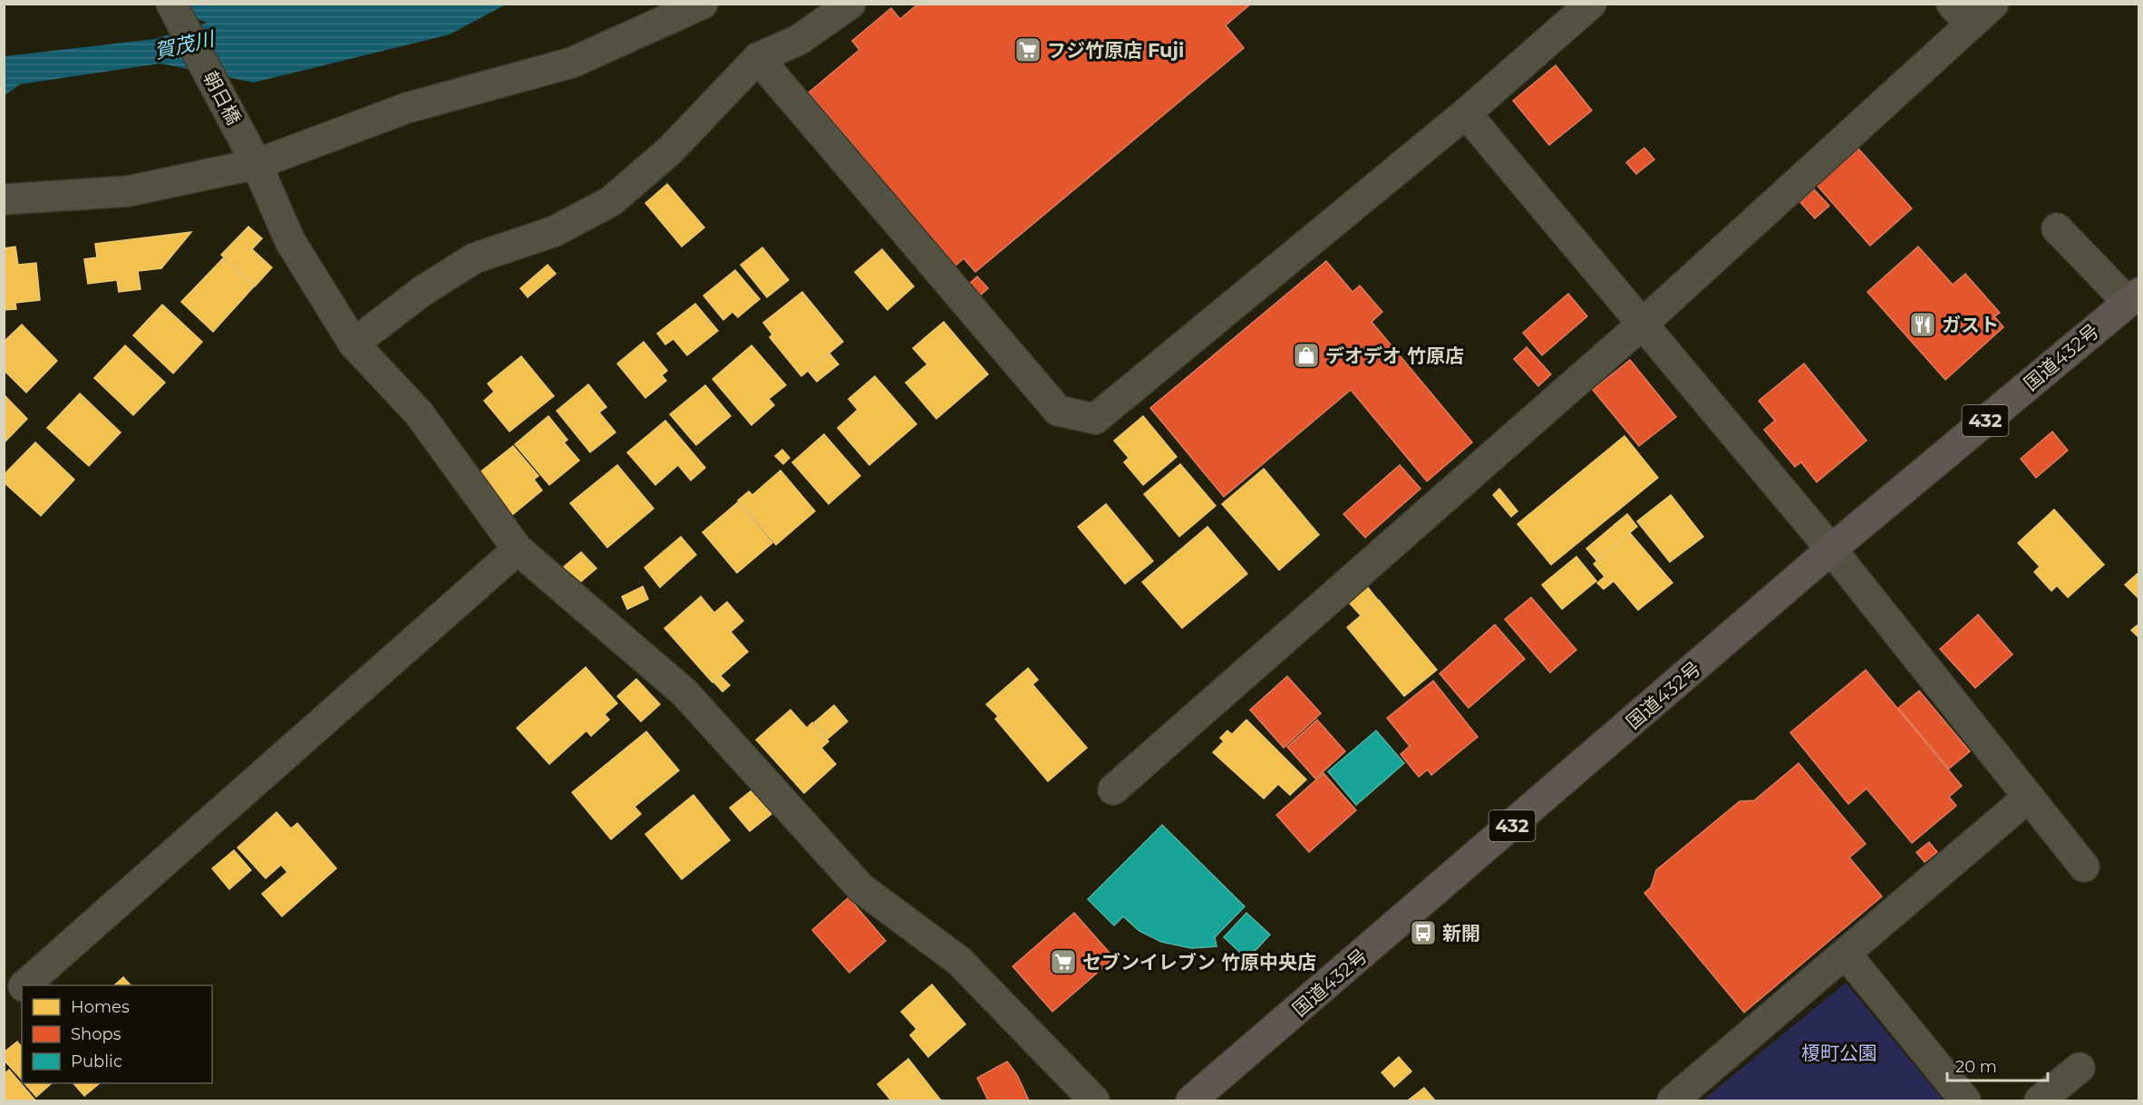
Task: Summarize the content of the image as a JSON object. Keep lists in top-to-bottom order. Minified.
{"streets":{"highway":["国道432号","432"],"street":["朝日橋"]},"water":["賀茂川"],"parks":["榎町公園"],"places":{"supermarket":["フジ竹原店 Fuji","セブンイレブン 竹原中央店"],"restaurant":["ガスト"],"shop":["デオデオ 竹原店"],"bus stop":["新開"]},"legend":["Homes","Shops","Public"],"scale_bar":"20 m"}
